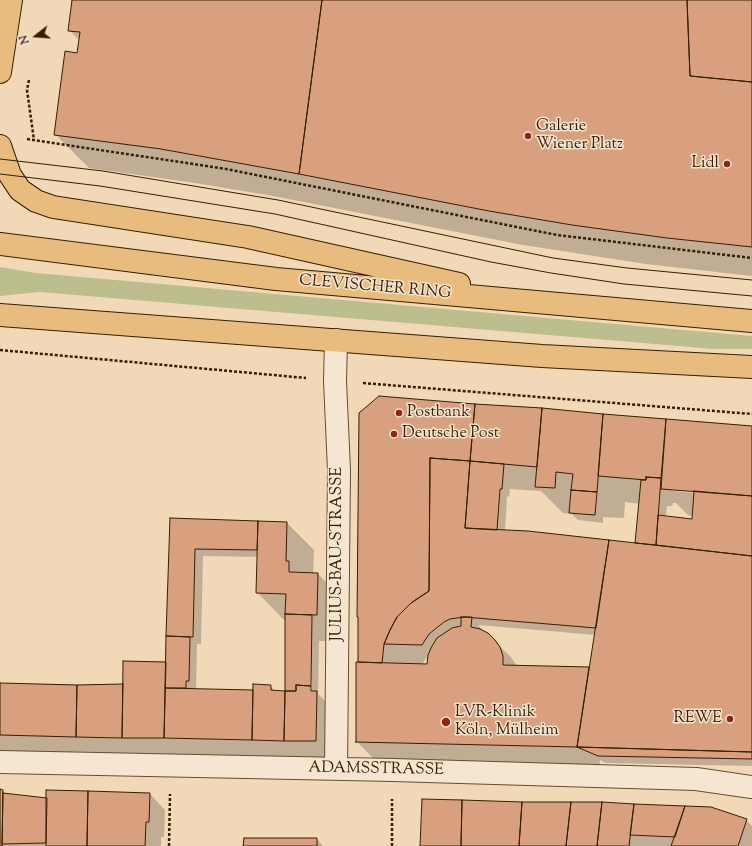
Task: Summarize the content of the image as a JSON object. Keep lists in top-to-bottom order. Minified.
{"streets":{"main road":["CLEVISCHER RING"],"street":["JULIUS-BAU-STRASSE","ADAMSSTRASSE"]},"crossings":[["JULIUS-BAU-STRASSE","ADAMSSTRASSE"]],"places":["Galerie Wiener Platz","Lidl","Postbank","Deutsche Post","REWE","LVR-Klinik Köln, Mülheim"],"north":"left"}
